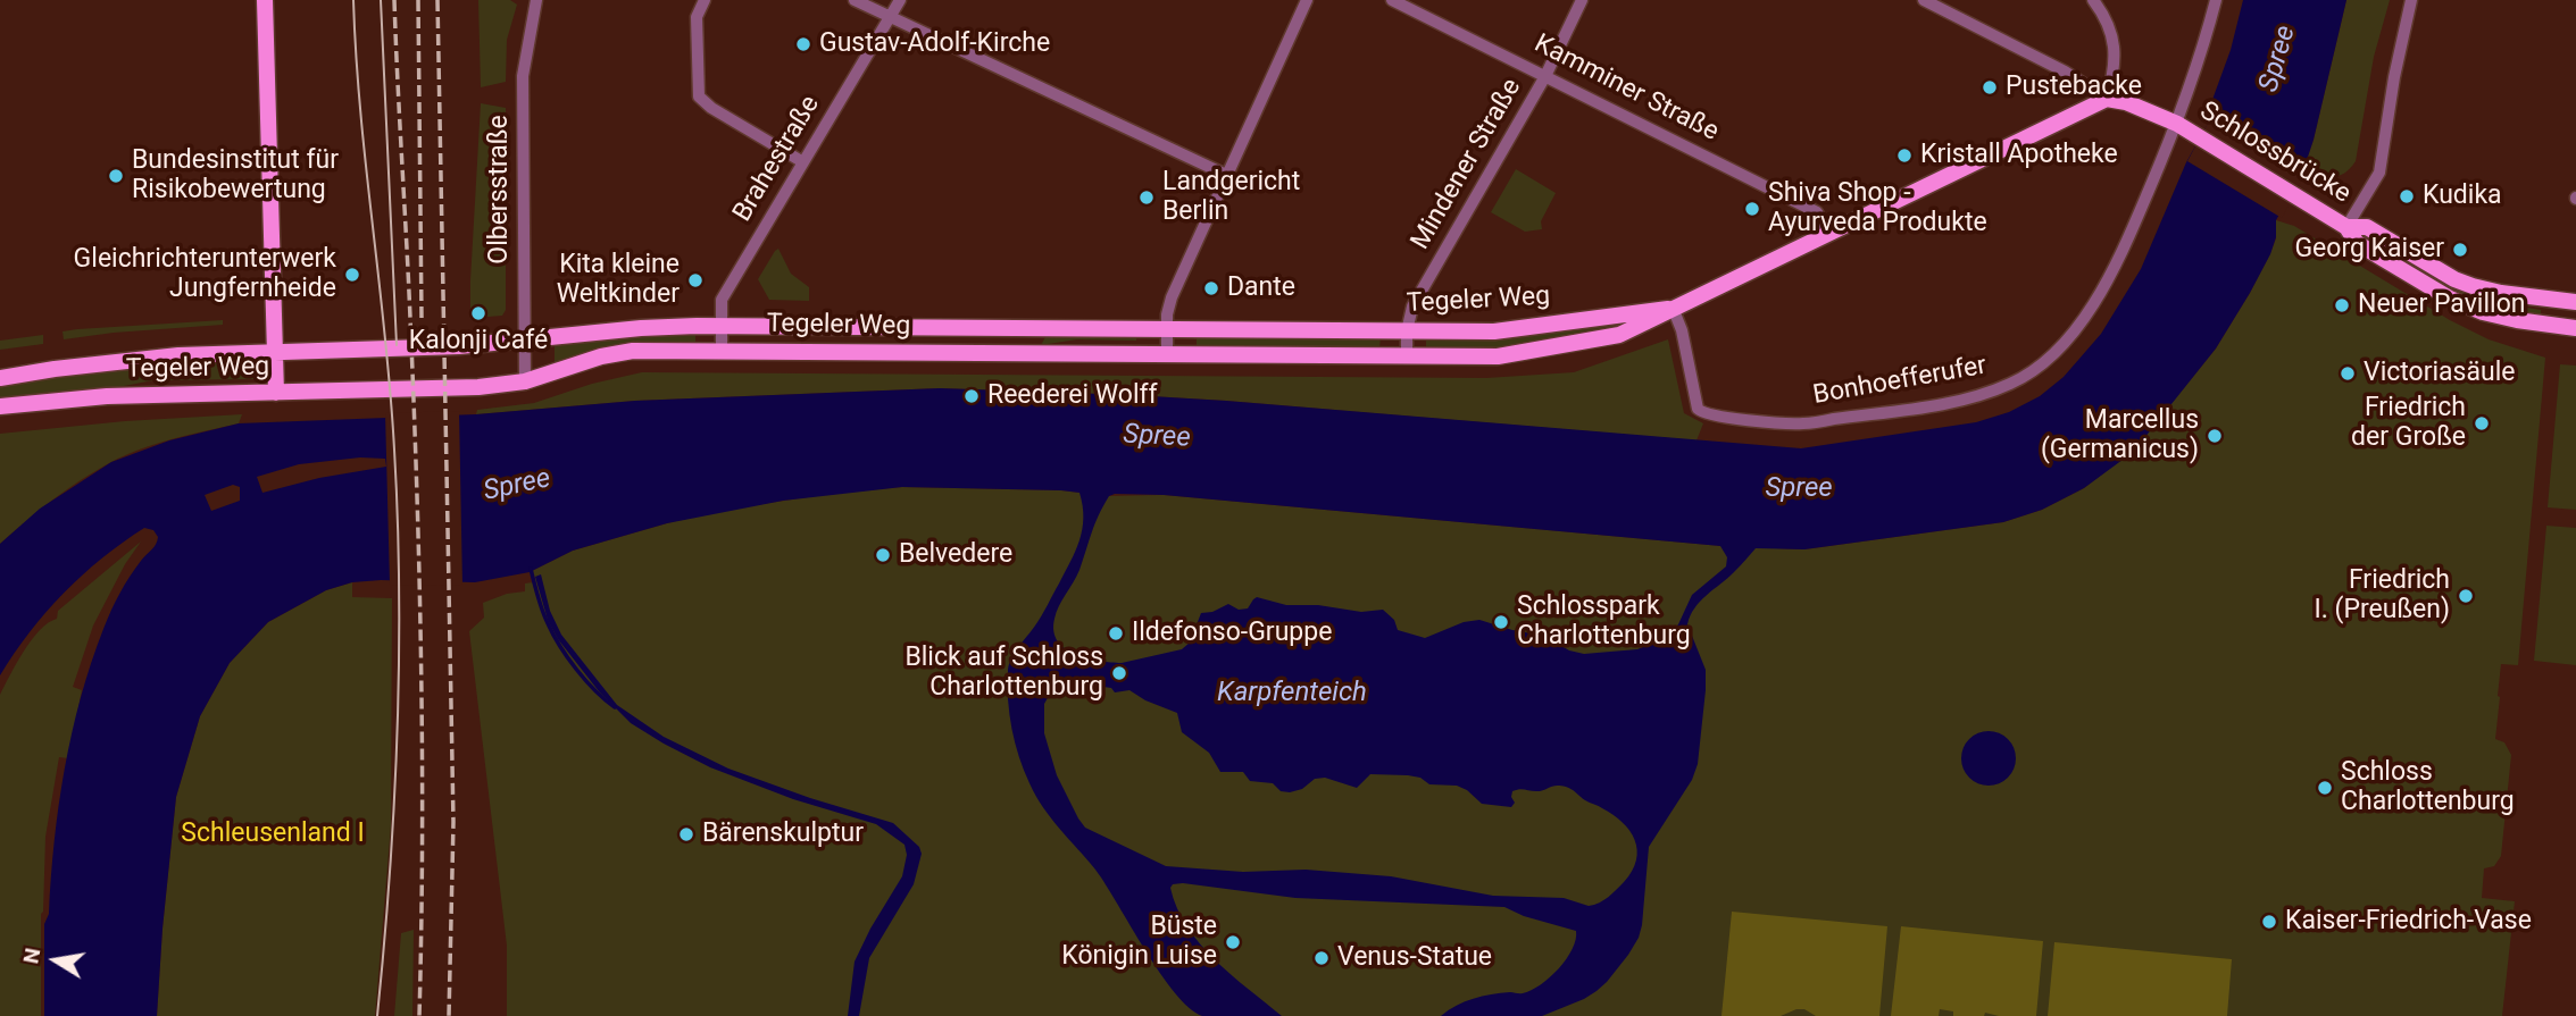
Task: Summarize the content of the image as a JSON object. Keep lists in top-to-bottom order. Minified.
{"streets":{"main road":["Schlossbrücke","Tegeler Weg"],"street":["Kamminer Straße","Brahestraße","Mindener Straße","Olbersstraße","Bonhoefferufer"]},"crossings":[["Kamminer Straße","Mindener Straße"],["Kamminer Straße","Tegeler Weg"],["Schlossbrücke","Tegeler Weg"],["Schlossbrücke","Bonhoefferufer"],["Brahestraße","Tegeler Weg"],["Mindener Straße","Tegeler Weg"],["Olbersstraße","Tegeler Weg"],["Tegeler Weg","Bonhoefferufer"]],"water":["Spree","Karpfenteich"],"parks":["Schleusenland I"],"places":["Gustav-Adolf-Kirche","Pustebacke","Kristall Apotheke","Bundesinstitut für Risikobewertung","Kudika","Landgericht Berlin","Shiva Shop - Ayurveda Produkte","Georg Kaiser","Gleichrichterunterwerk Jungfernheide","Kita kleine Weltkinder","Dante","Neuer Pavillon","Kalonji Café","Victoriasäule","Reederei Wolff","Friedrich der Große","Marcellus (Germanicus)","Belvedere","Friedrich I. (Preußen)","Schlosspark Charlottenburg","Ildefonso-Gruppe","Blick auf Schloss Charlottenburg","Schloss Charlottenburg","Bärenskulptur","Kaiser-Friedrich-Vase","Büste Königin Luise","Venus-Statue"],"north":"left"}
